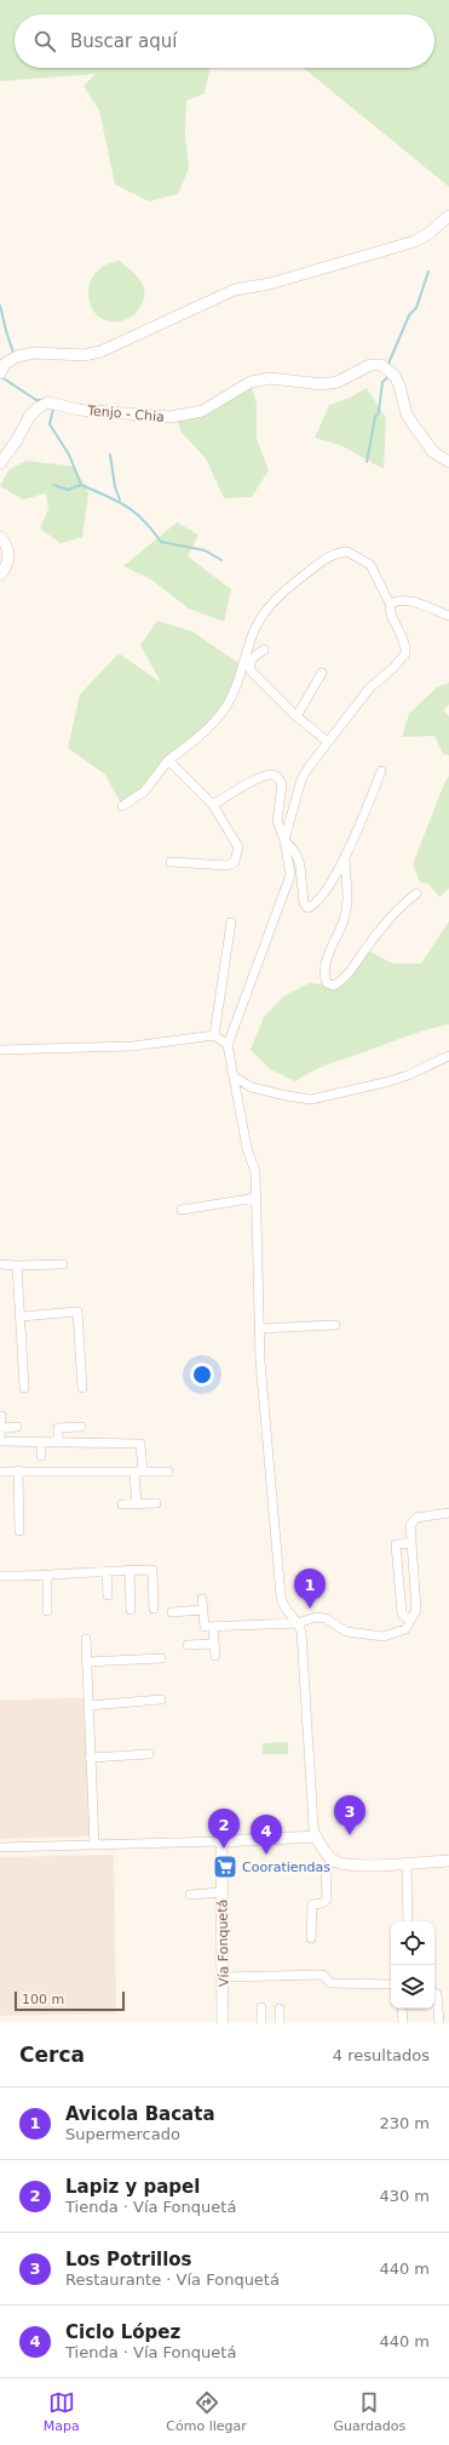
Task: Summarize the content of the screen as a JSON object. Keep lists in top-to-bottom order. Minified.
{"streets":{"street":["Tenjo - Chia","Vía Fonquetá"]},"places":{"supermarket":["Cooratiendas"]},"scale_bar":"100 m","page":{"search":"Buscar aquí","pins":["1","3","2","4"],"scale":"100 m","heading":["Cerca","4 resultados"],"list":[{"mark":"1","name":"Avicola Bacata","note":"Supermercado","value":"230 m"},{"mark":"2","name":"Lapiz y papel","note":"Tienda · Vía Fonquetá","value":"430 m"},{"mark":"3","name":"Los Potrillos","note":"Restaurante · Vía Fonquetá","value":"440 m"},{"mark":"4","name":"Ciclo López","note":"Tienda · Vía Fonquetá","value":"440 m"}],"nav":["Mapa","Cómo llegar","Guardados"]}}
